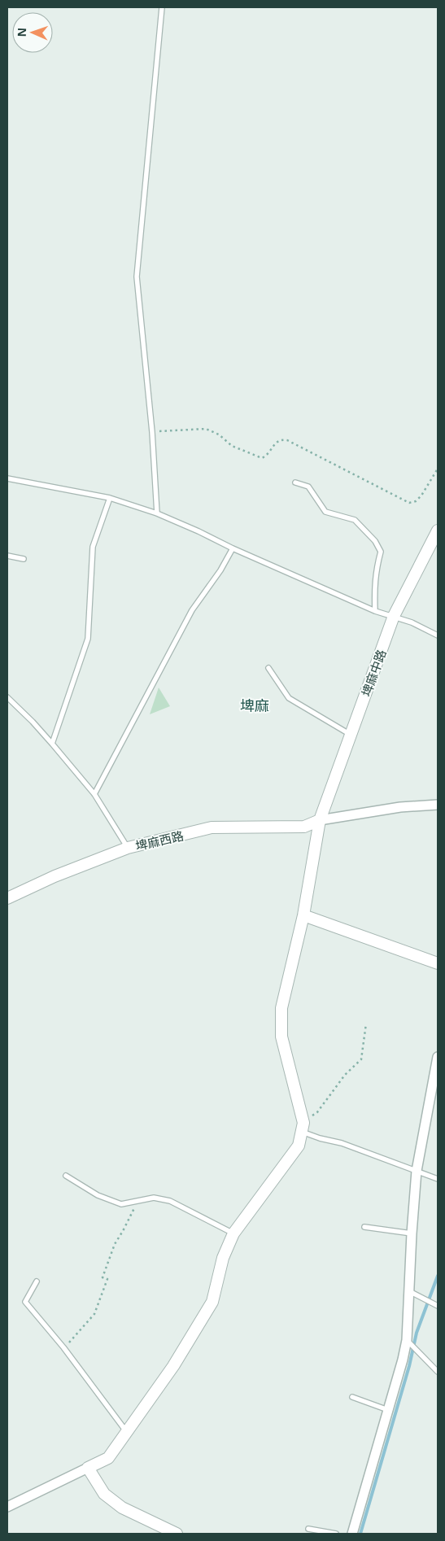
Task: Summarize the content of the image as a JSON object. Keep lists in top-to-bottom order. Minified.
{"streets":{"street":["埤麻中路","埤麻西路"]},"crossings":[["埤麻中路","埤麻西路"]],"districts":["埤麻"],"north":"left"}
